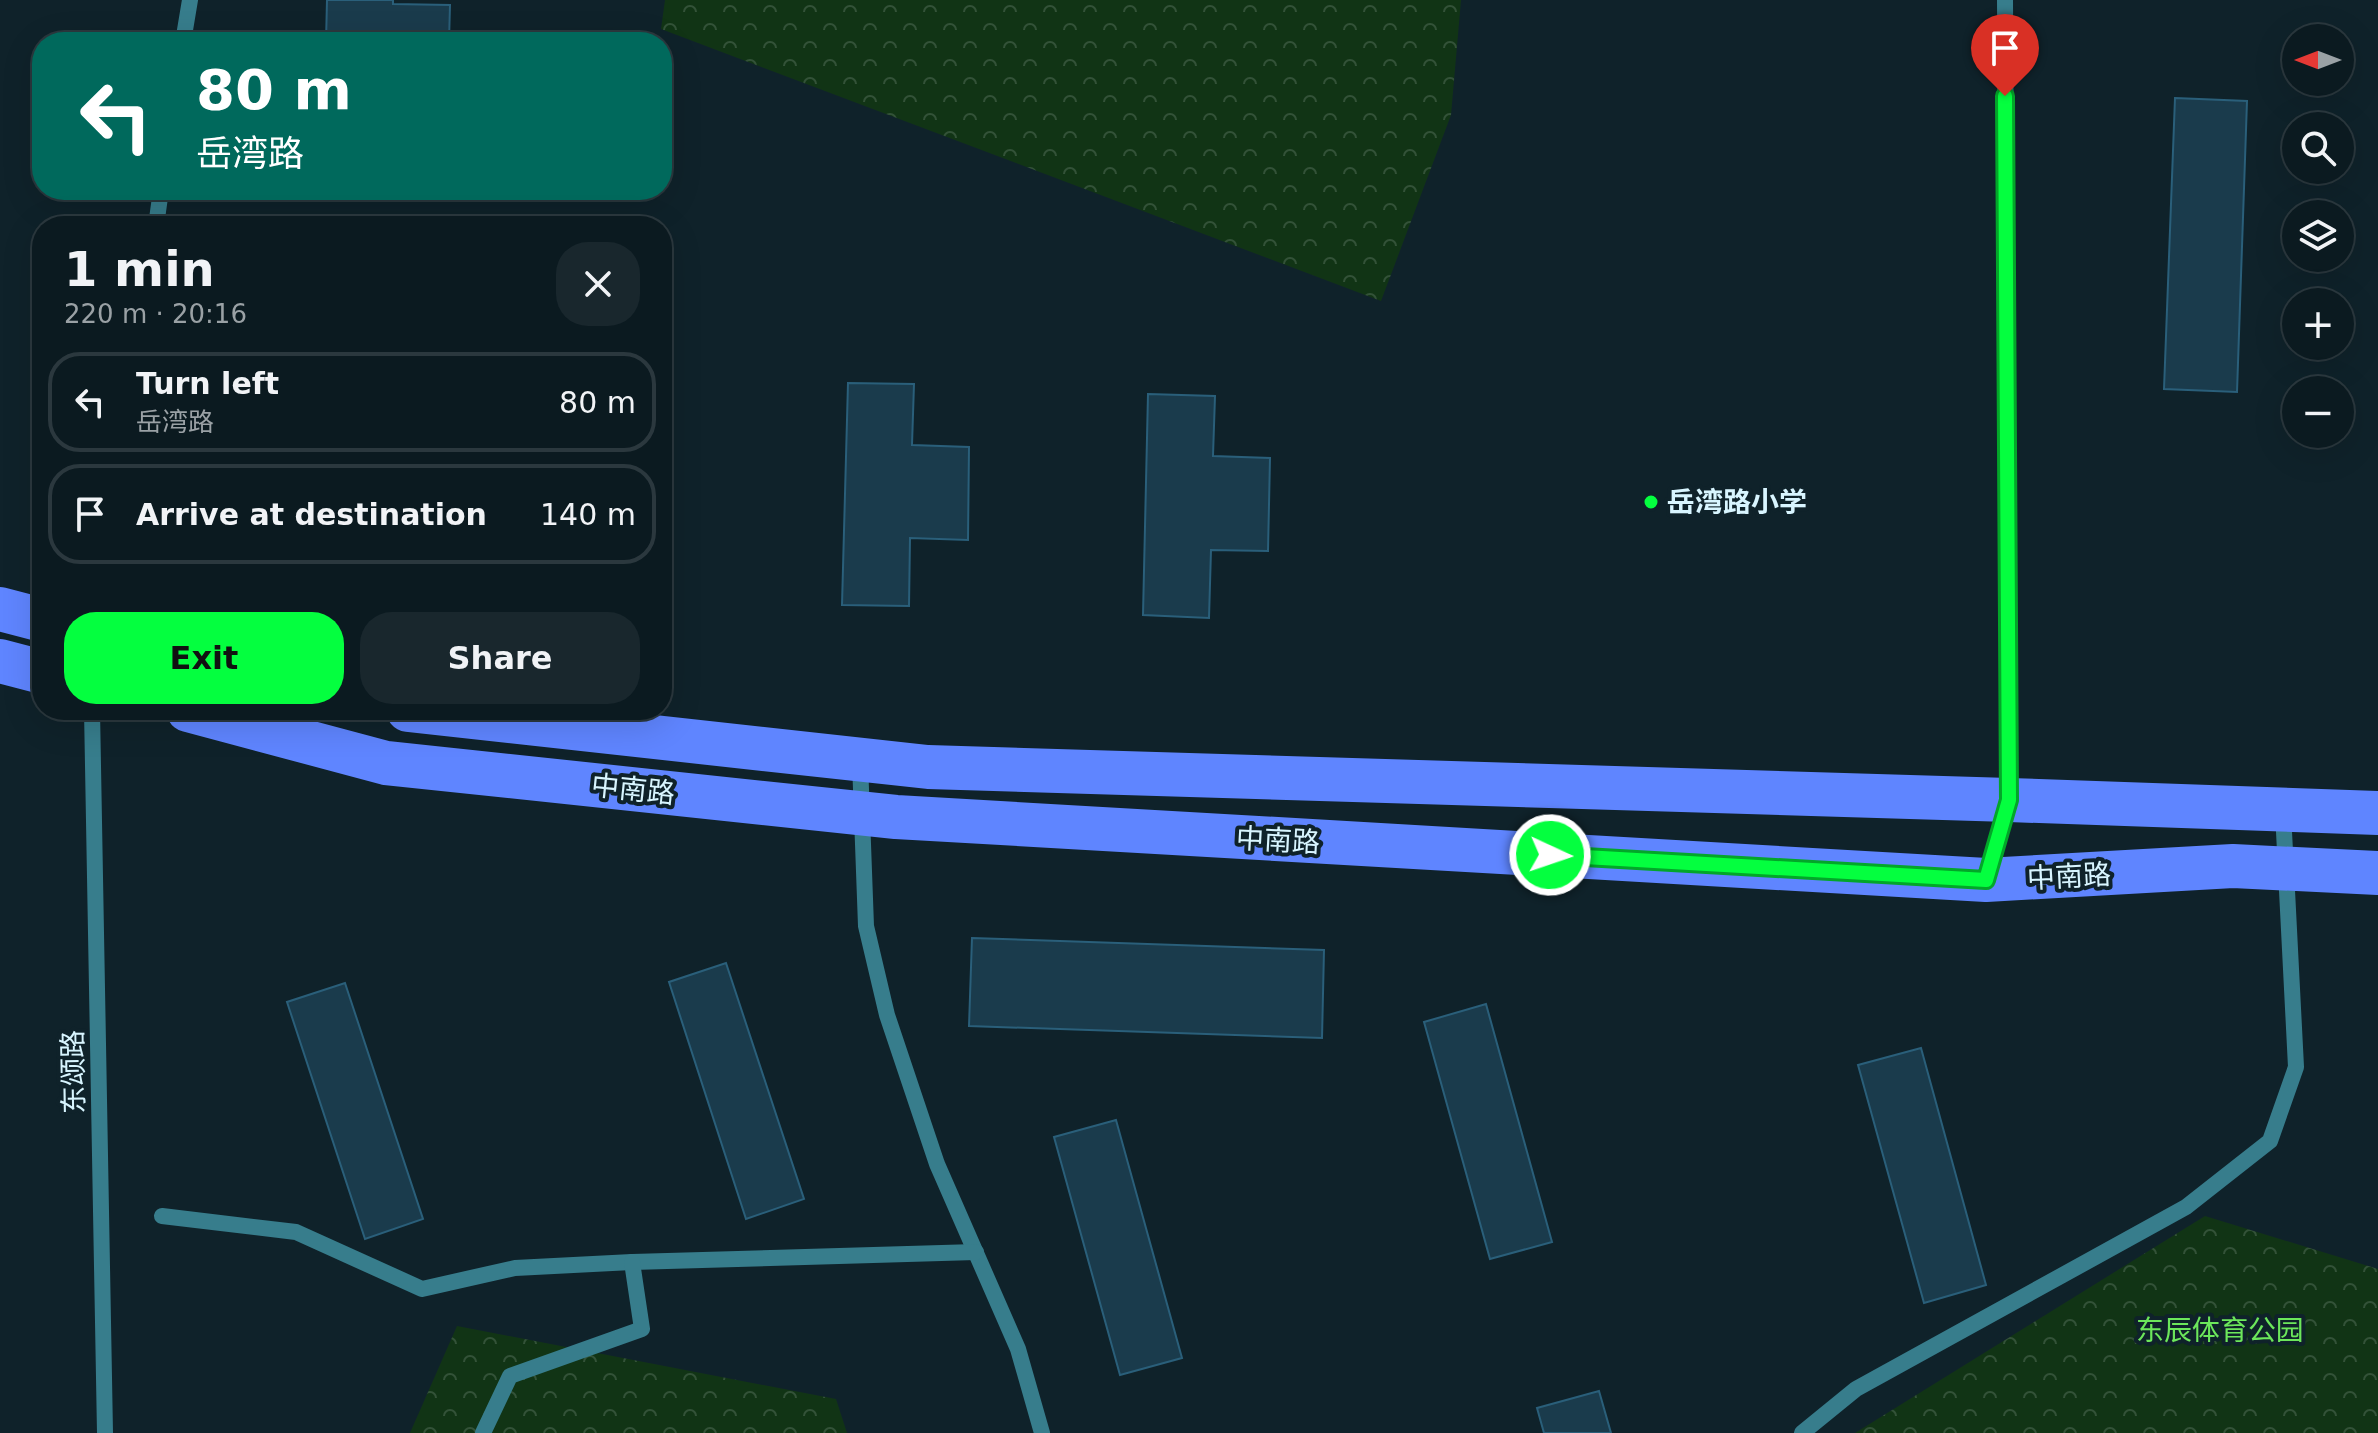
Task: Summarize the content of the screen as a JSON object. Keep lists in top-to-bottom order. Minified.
{"streets":{"main road":["中南路"],"street":["东颂路"]},"parks":["东辰体育公园"],"places":["岳湾路小学"],"north":"left","page":{"map_buttons":["+","−"],"turn":["80 m","岳湾路"],"heading":["1 min","220 m · 20:16"],"list":[{"name":"Turn left","note":"岳湾路","value":"80 m"},{"name":"Arrive at destination","value":"140 m"}],"buttons":["Exit","Share"]}}
